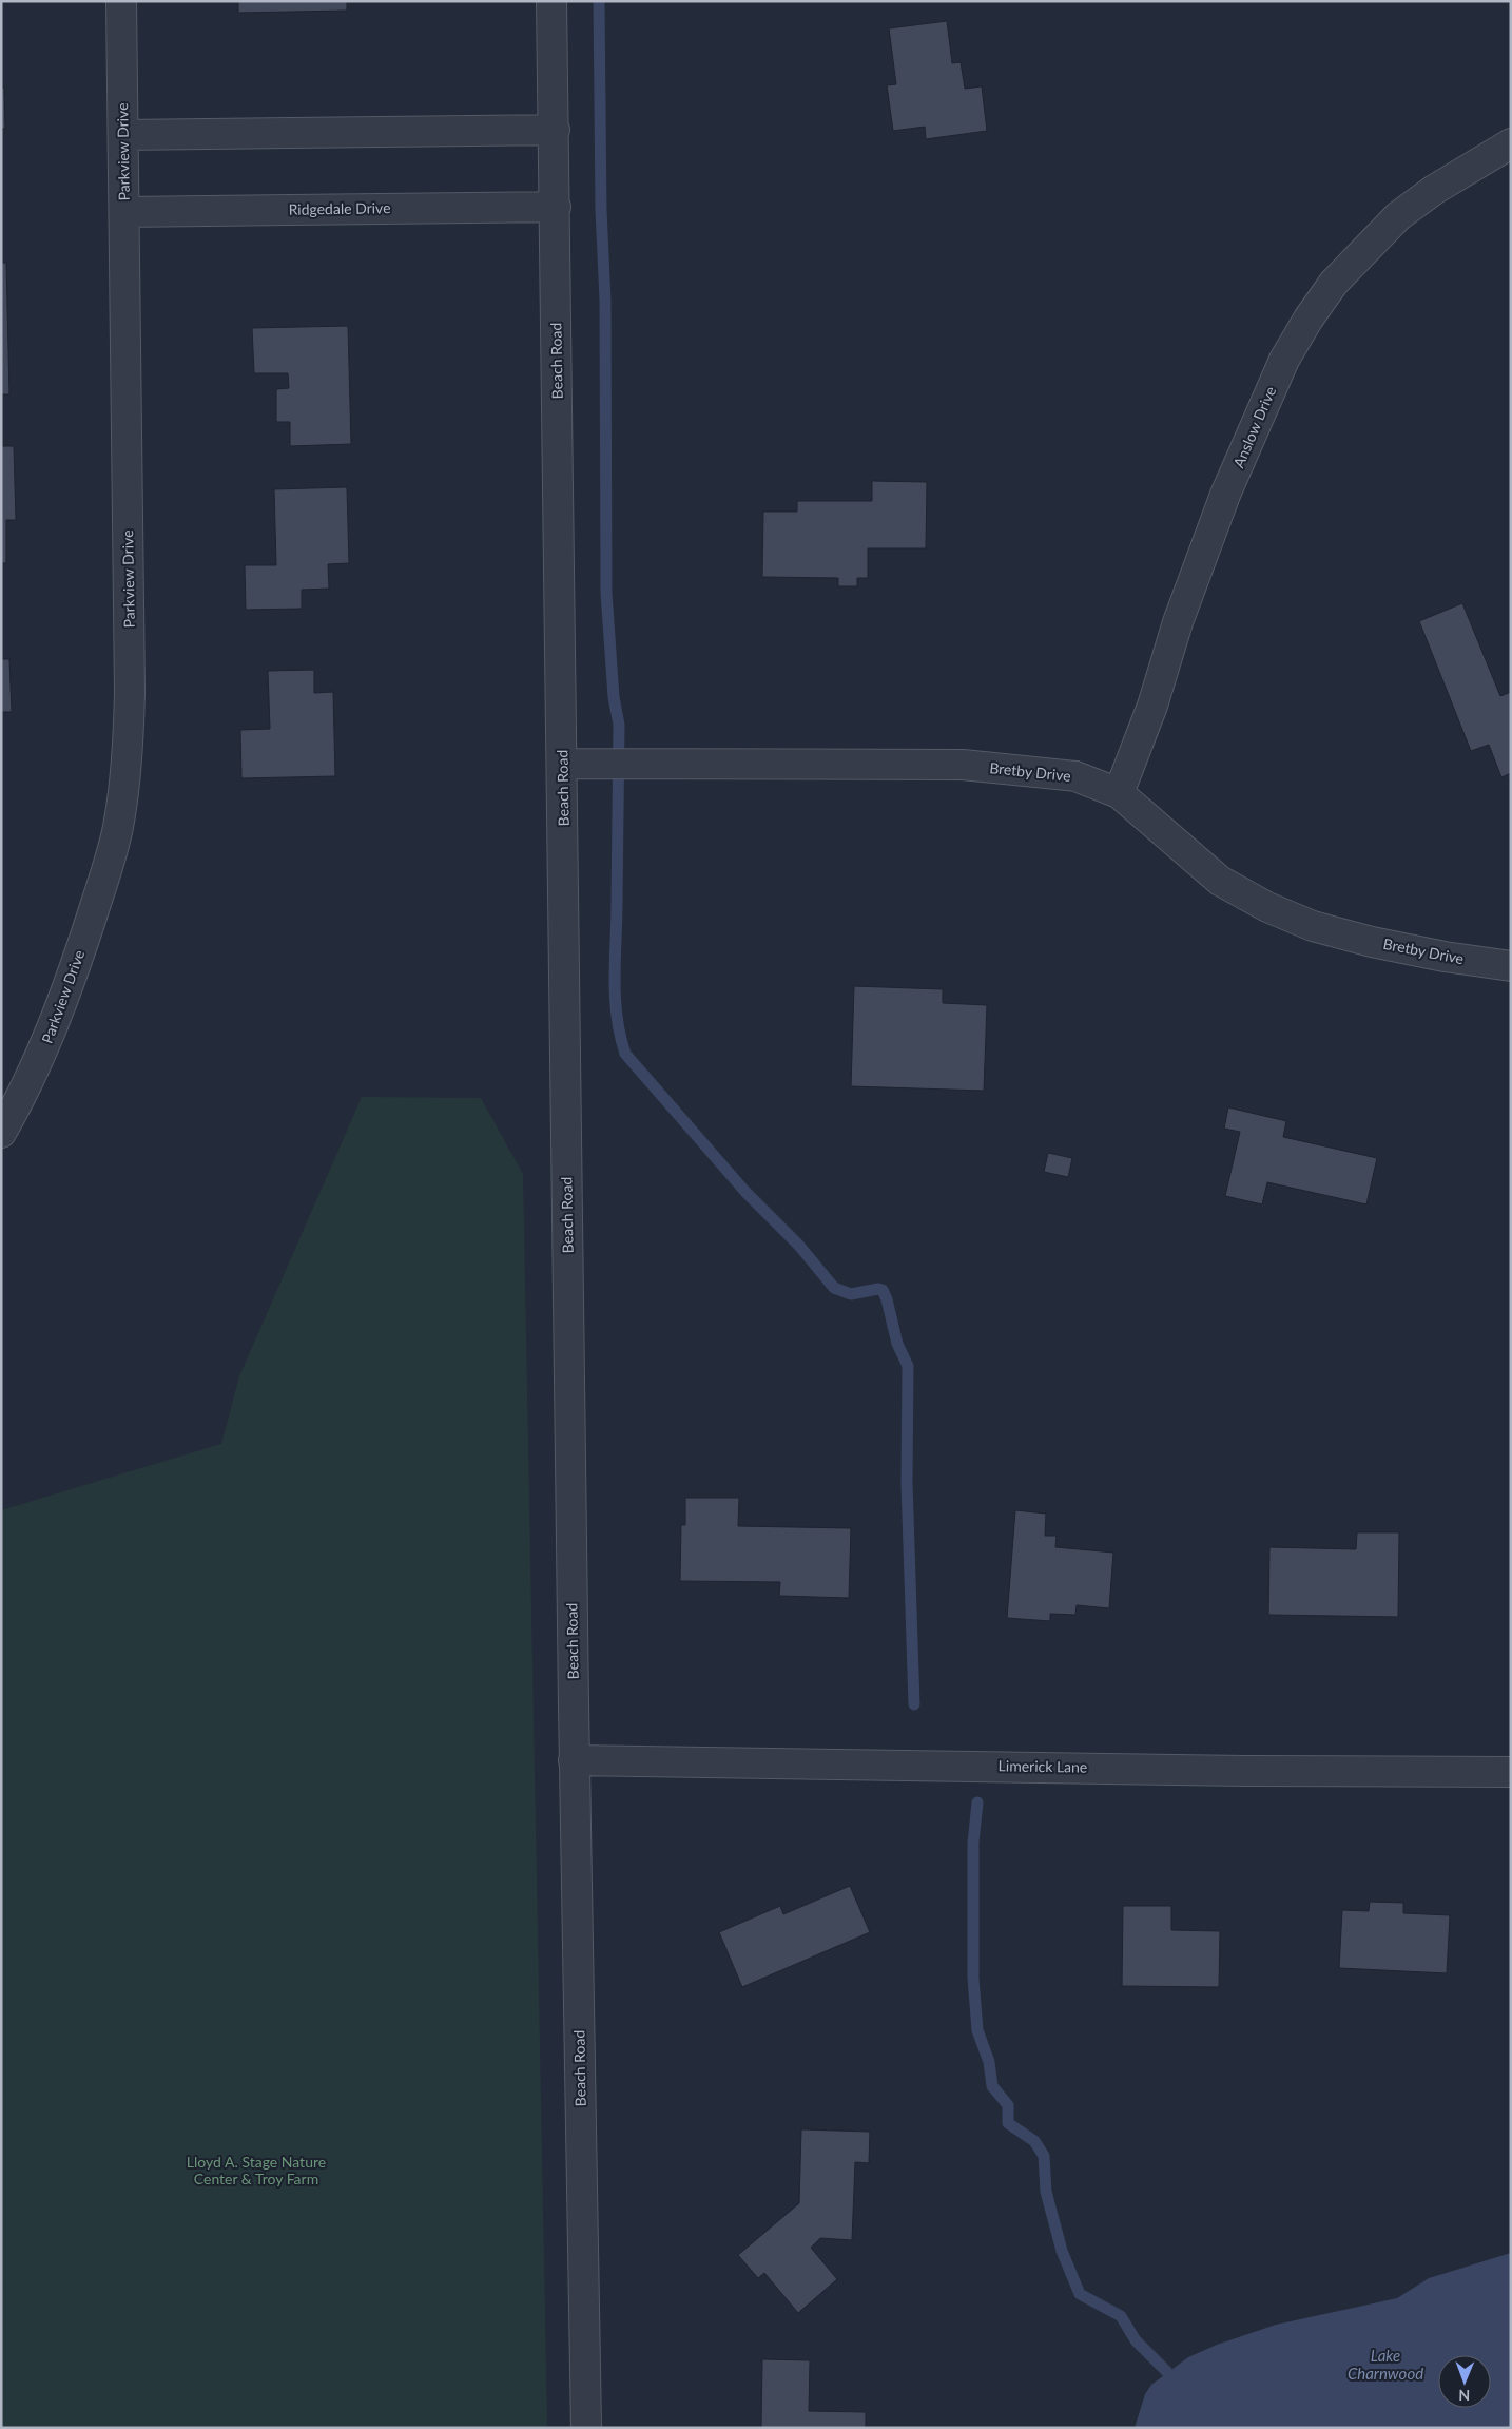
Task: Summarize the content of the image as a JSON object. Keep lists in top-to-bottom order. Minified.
{"streets":{"street":["Parkview Drive","Ridgedale Drive","Beach Road","Anslow Drive","Bretby Drive","Limerick Lane"]},"crossings":[["Parkview Drive","Ridgedale Drive"],["Ridgedale Drive","Beach Road"],["Beach Road","Bretby Drive"],["Beach Road","Limerick Lane"],["Anslow Drive","Bretby Drive"]],"water":["Lake Charnwood"],"parks":["Lloyd A. Stage Nature Center & Troy Farm"],"north":"bottom"}
